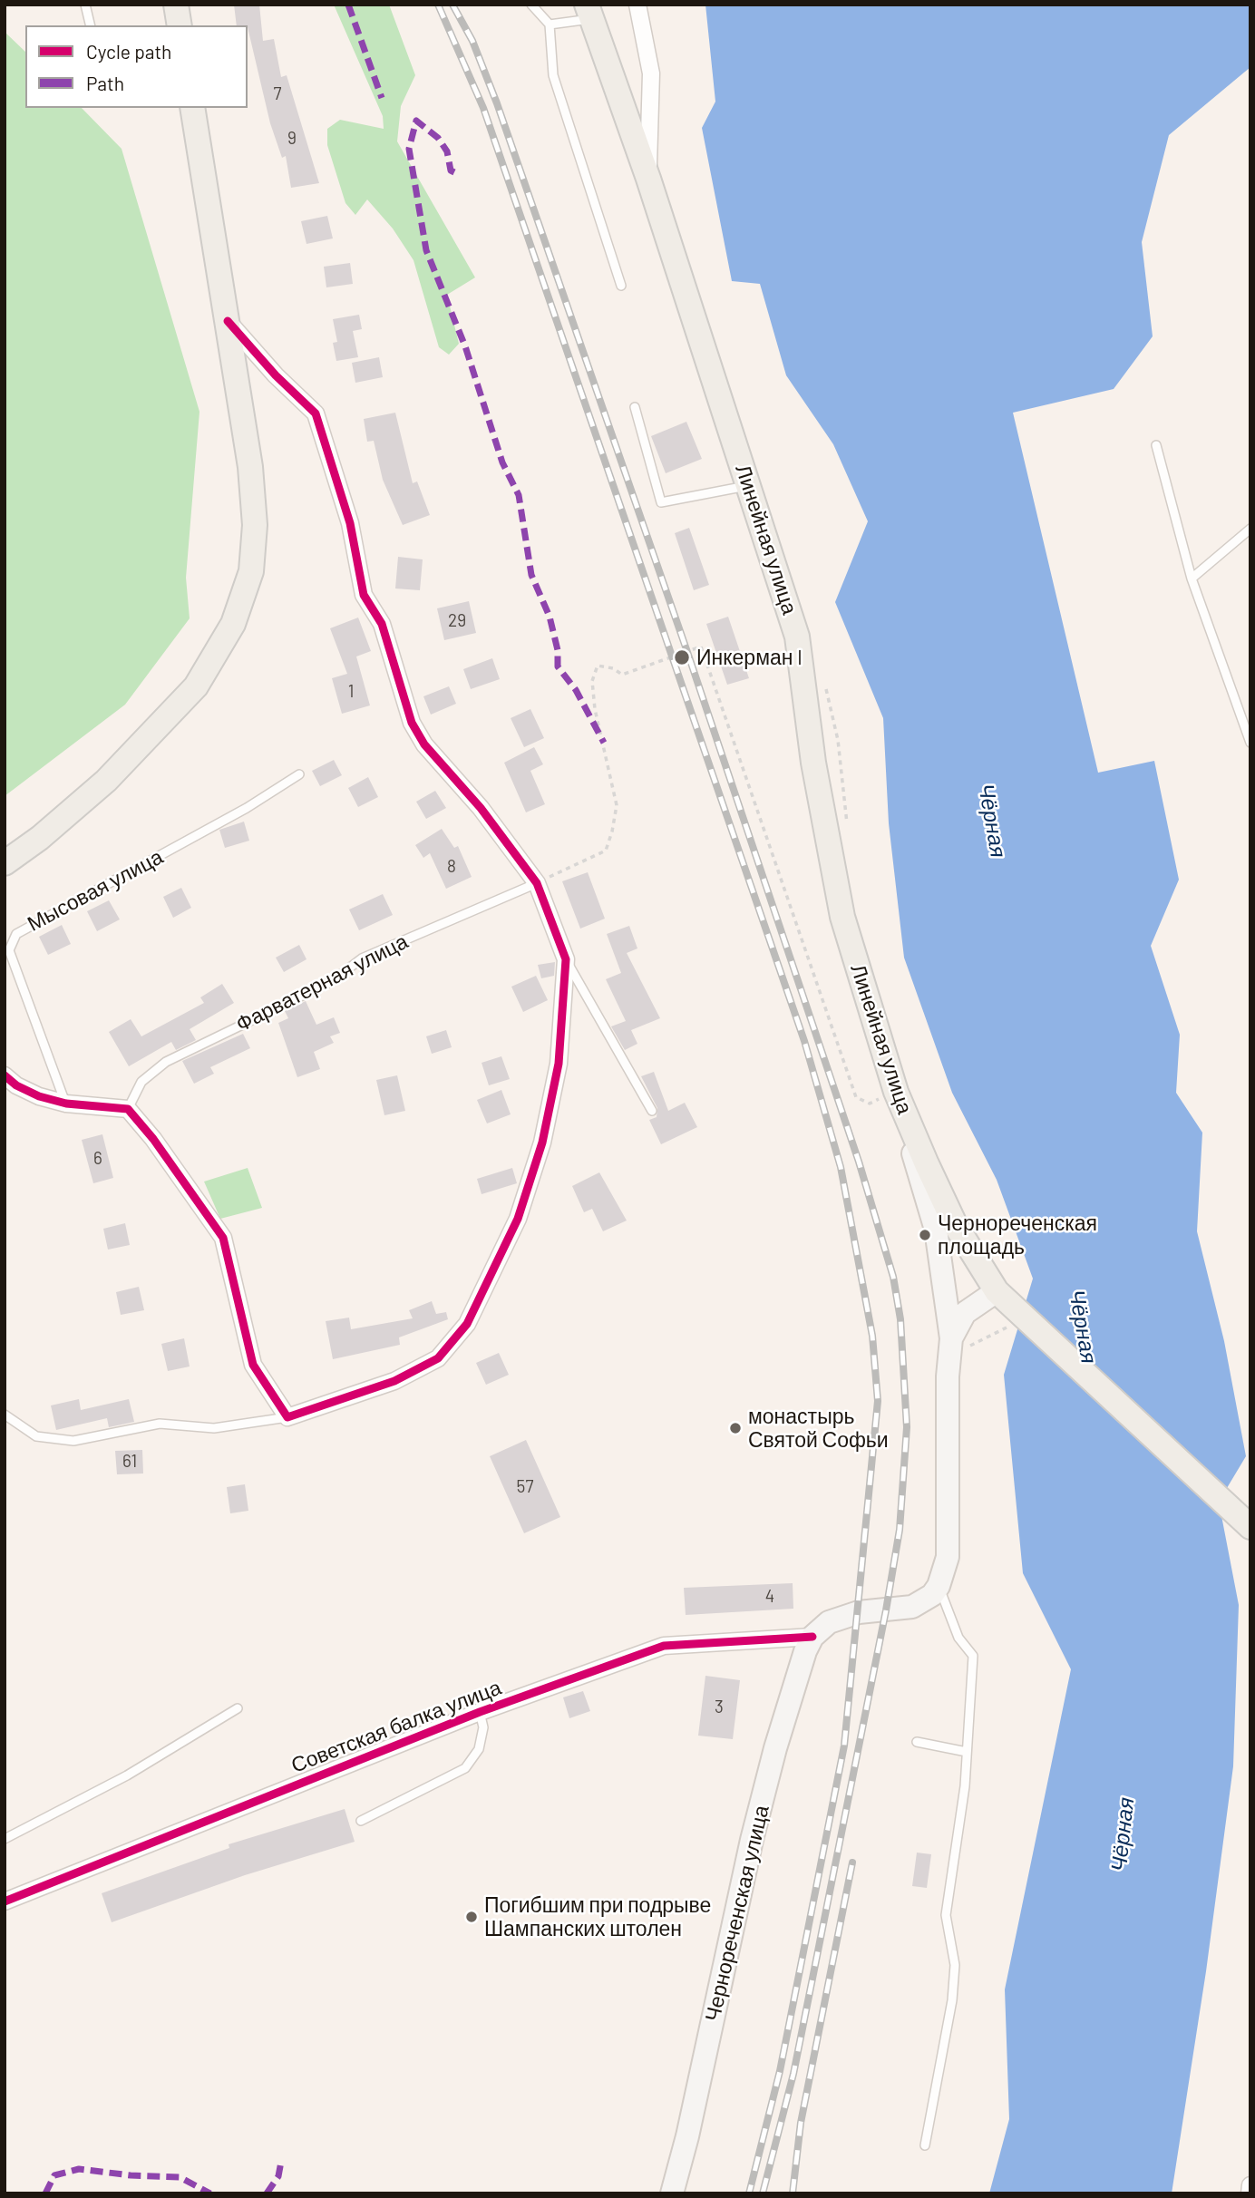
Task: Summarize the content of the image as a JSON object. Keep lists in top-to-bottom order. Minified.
{"streets":{"main road":["Линейная улица","Чернореченская улица"],"street":["Советская балка улица"],"lane":["Мысовая улица","Фарватерная улица"]},"crossings":[["Советская балка улица","Чернореченская улица"]],"water":["Чёрная"],"places":["Инкерман I","Чернореченская площадь","монастырь Святой Софьи","Погибшим при подрыве Шампанских штолен"],"house_numbers":["7","9","29","1","8","6","61","57","4","3"],"legend":["Cycle path","Path"]}
